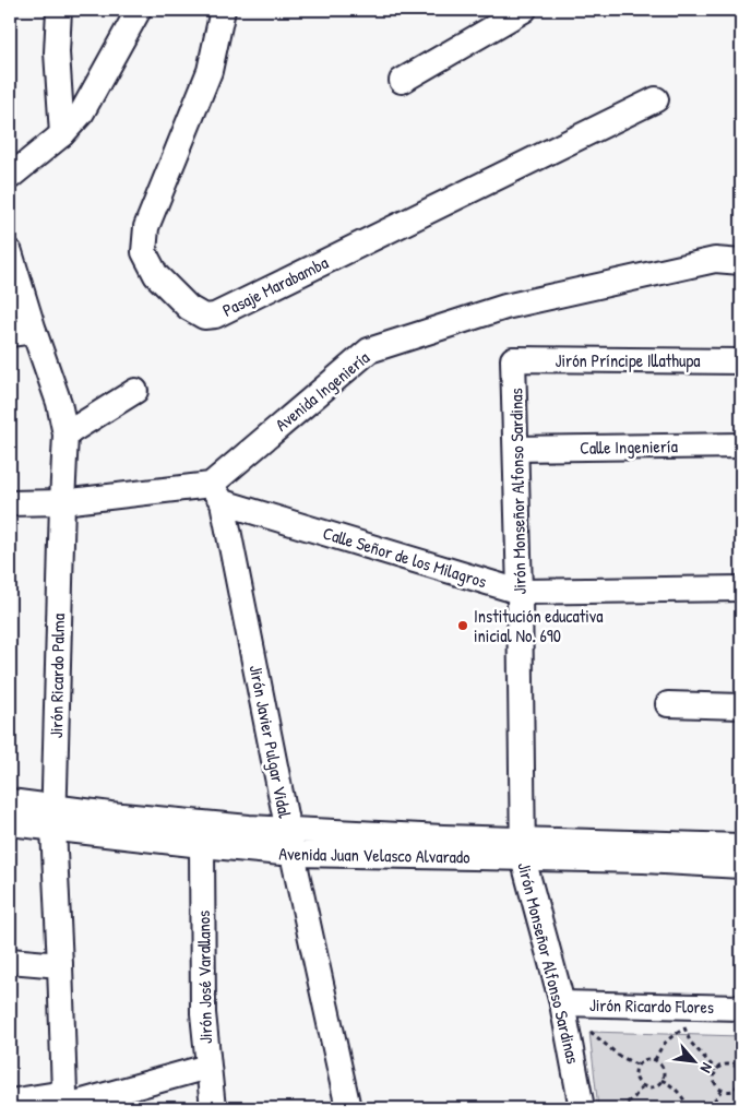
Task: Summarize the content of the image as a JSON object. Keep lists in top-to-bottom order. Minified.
{"streets":{"street":["Pasaje Marabamba","Jirón Príncipe Illathupa","Avenida Ingeniería","Calle Ingeniería","Jirón Monseñor Alfonso Sardinas","Calle Señor de los Milagros","Jirón Ricardo Palma","Jirón Javier Pulgar Vidal","Avenida Juan Velasco Alvarado","Jirón José Varallanos","Jirón Ricardo Flores"]},"crossings":[["Jirón Príncipe Illathupa","Jirón Monseñor Alfonso Sardinas"],["Avenida Ingeniería","Calle Señor de los Milagros"],["Avenida Ingeniería","Jirón Javier Pulgar Vidal"],["Calle Ingeniería","Jirón Monseñor Alfonso Sardinas"],["Jirón Monseñor Alfonso Sardinas","Calle Señor de los Milagros"],["Jirón Monseñor Alfonso Sardinas","Avenida Juan Velasco Alvarado"],["Jirón Monseñor Alfonso Sardinas","Jirón Ricardo Flores"],["Calle Señor de los Milagros","Jirón Javier Pulgar Vidal"],["Jirón Ricardo Palma","Avenida Juan Velasco Alvarado"],["Jirón Javier Pulgar Vidal","Avenida Juan Velasco Alvarado"],["Avenida Juan Velasco Alvarado","Jirón José Varallanos"]],"places":["Institución educativa inicial No. 690"],"north":"bottom right"}
